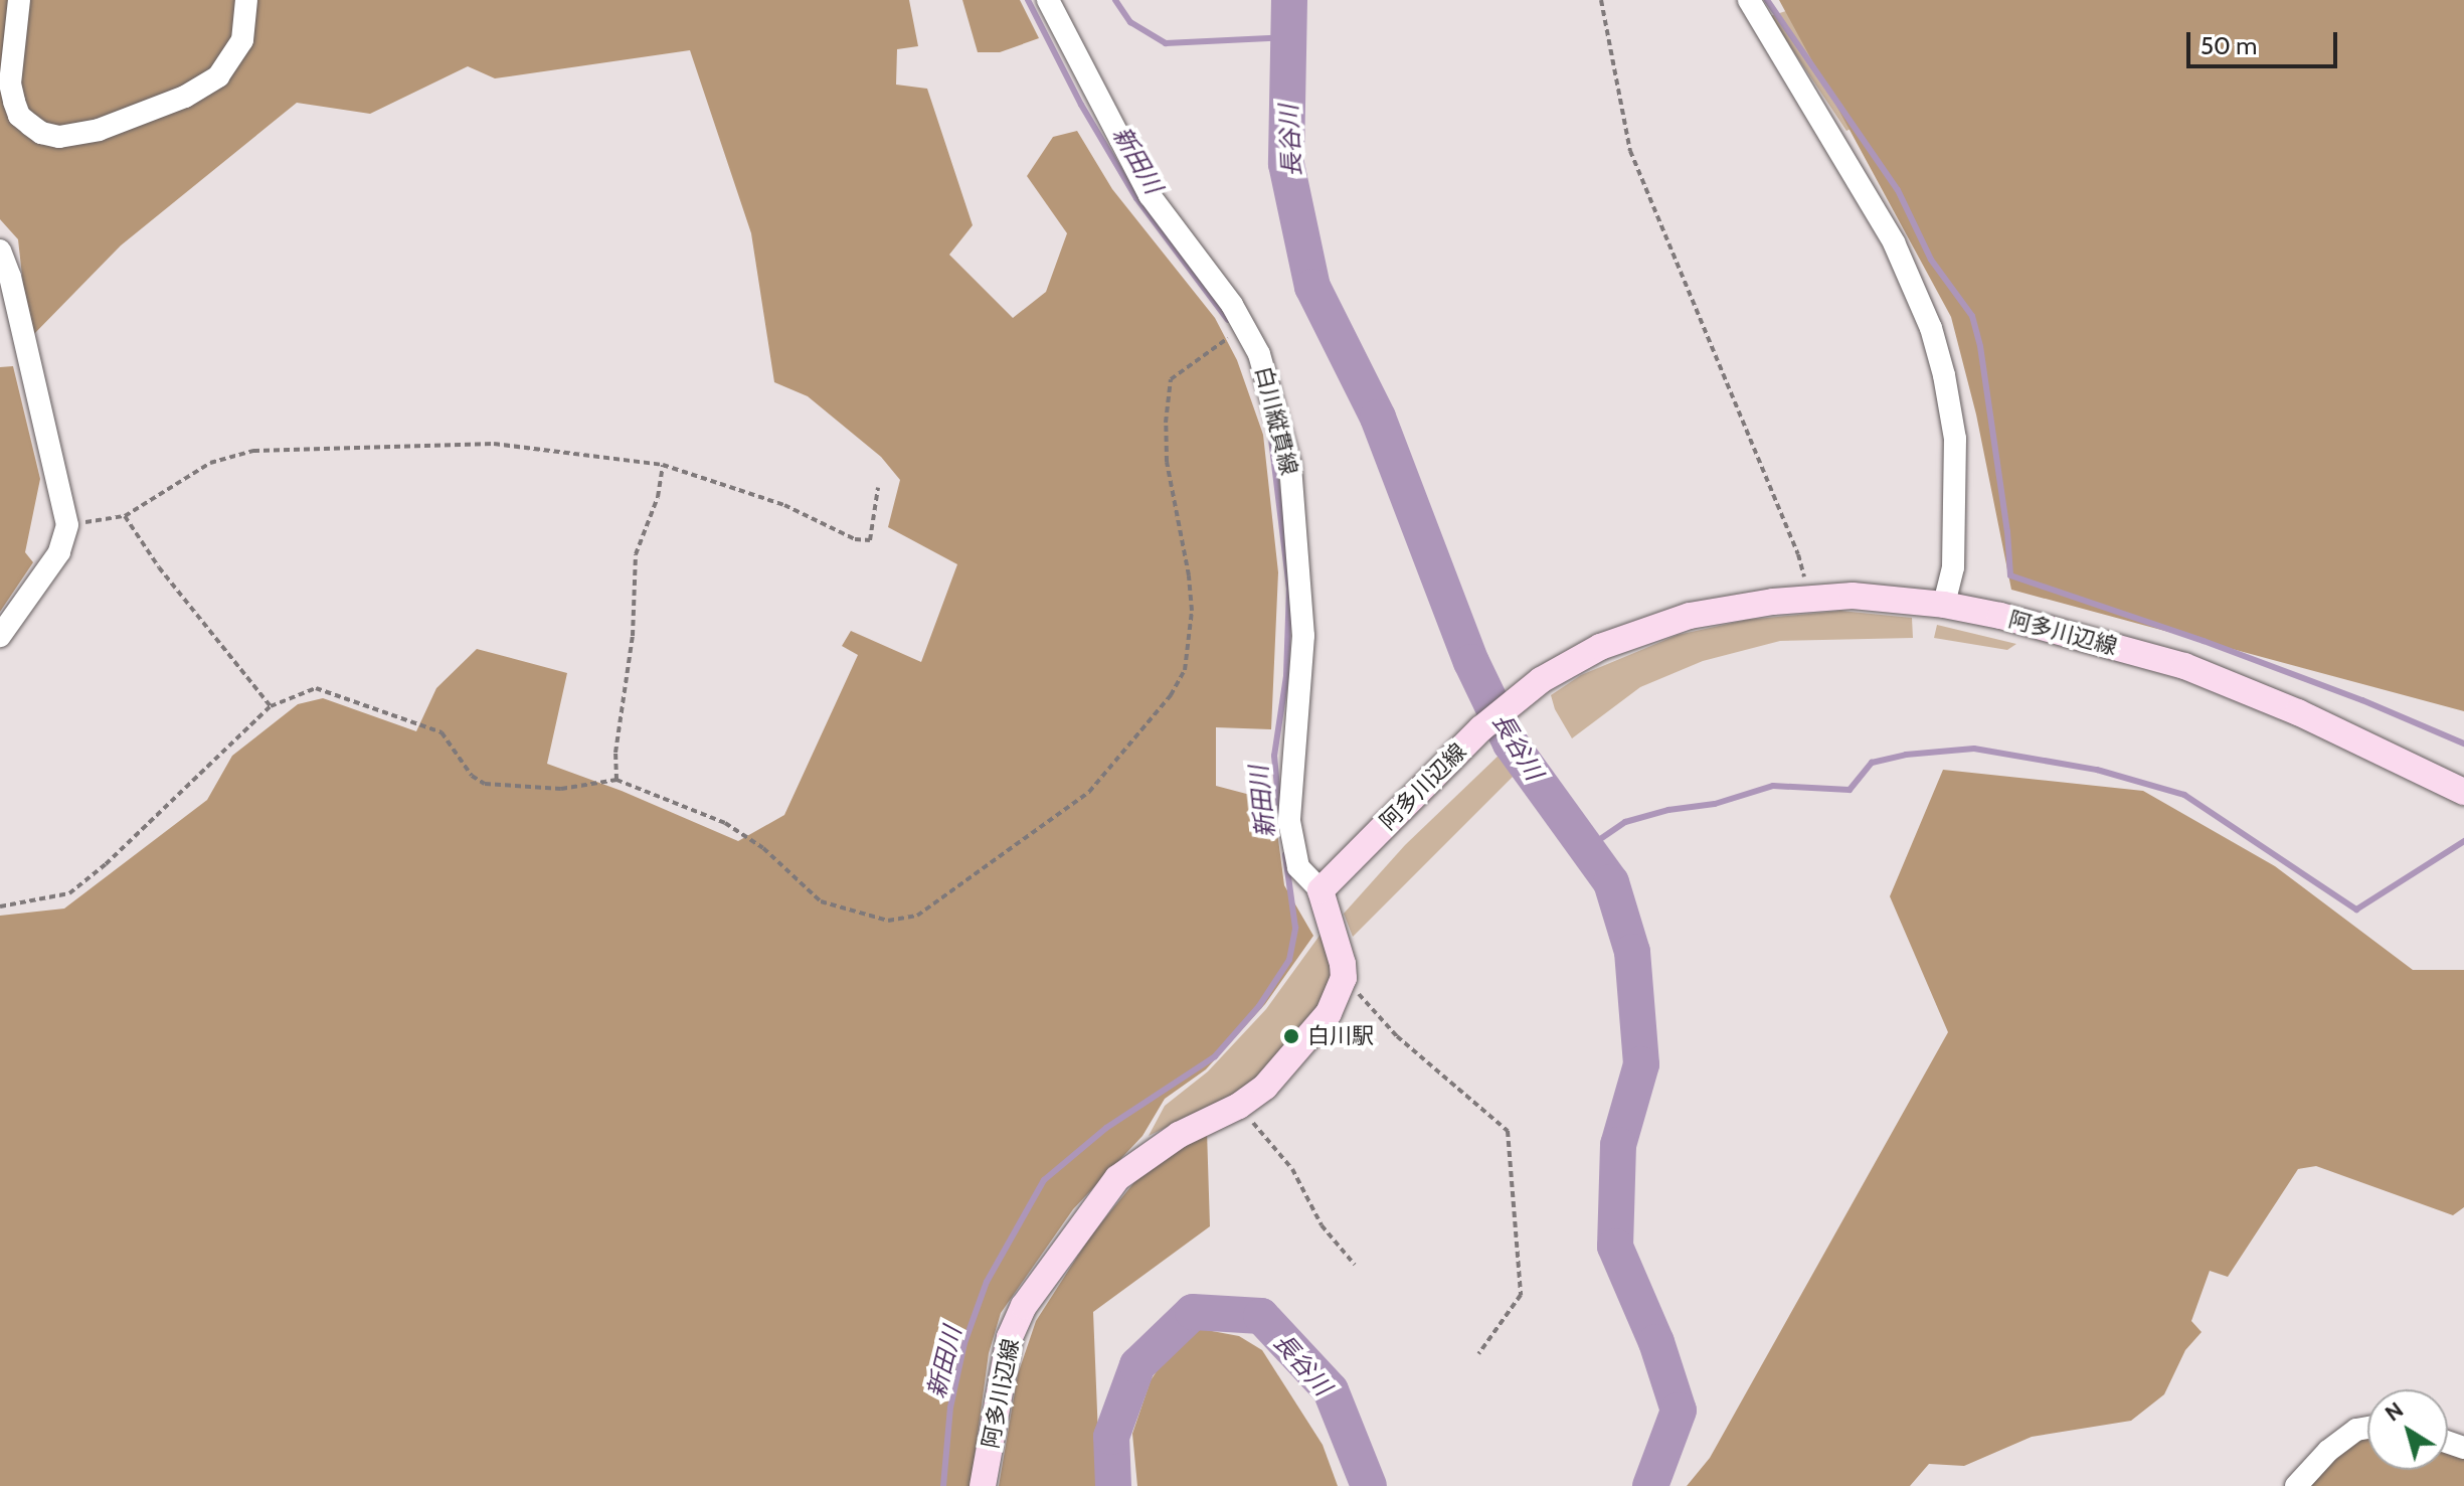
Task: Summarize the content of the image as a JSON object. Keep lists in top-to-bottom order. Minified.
{"streets":{"main road":["阿多川辺線"],"street":["白川縦貫線"]},"crossings":[["白川縦貫線","阿多川辺線"]],"water":["長谷川","新田川"],"places":["白川駅"],"scale_bar":"50 m","north":"top left"}
